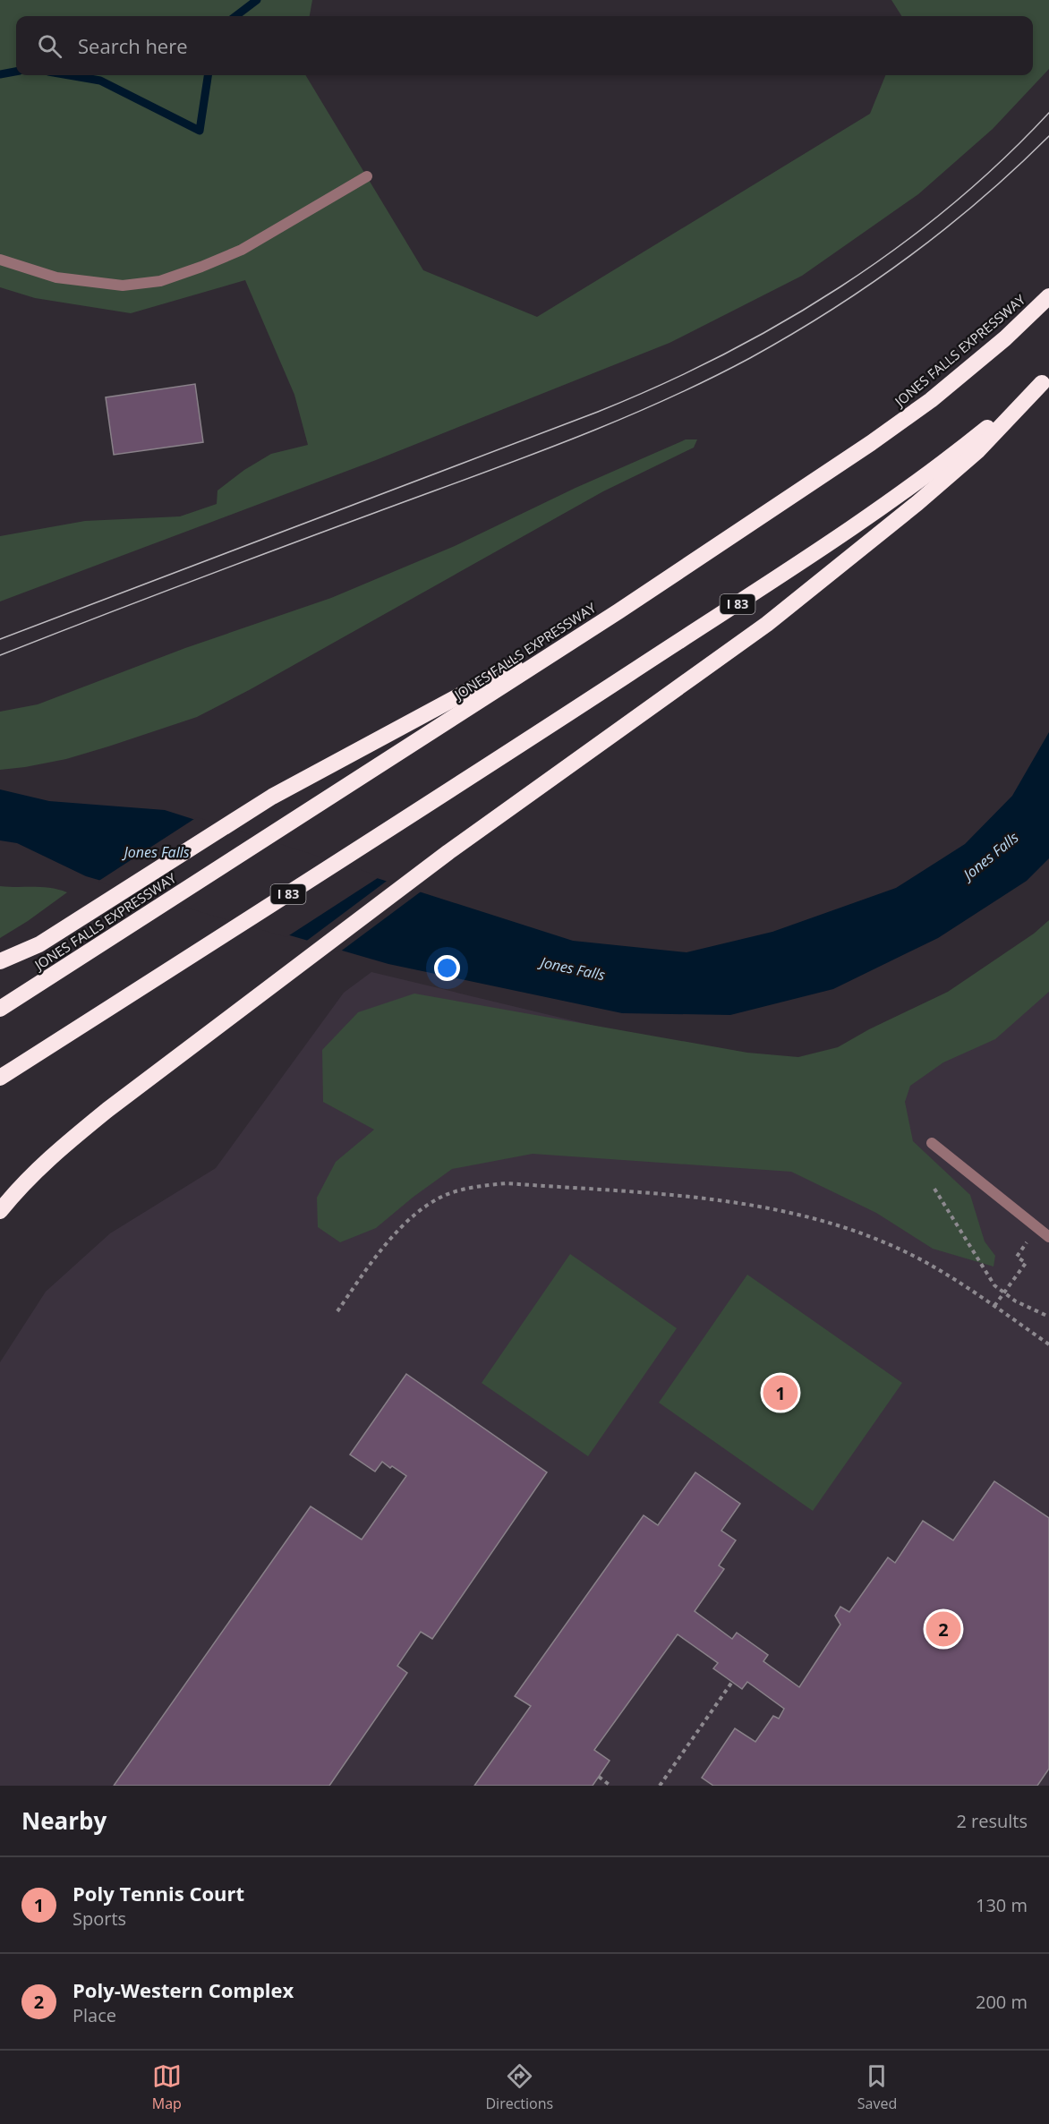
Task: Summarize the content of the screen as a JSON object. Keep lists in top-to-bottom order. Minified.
{"streets":{"highway":["JONES FALLS EXPRESSWAY","I 83"]},"water":["Jones Falls"],"page":{"search":"Search here","pins":["1","2"],"heading":["Nearby","2 results"],"list":[{"mark":"1","name":"Poly Tennis Court","note":"Sports","value":"130 m"},{"mark":"2","name":"Poly-Western Complex","note":"Place","value":"200 m"}],"nav":["Map","Directions","Saved"]}}
